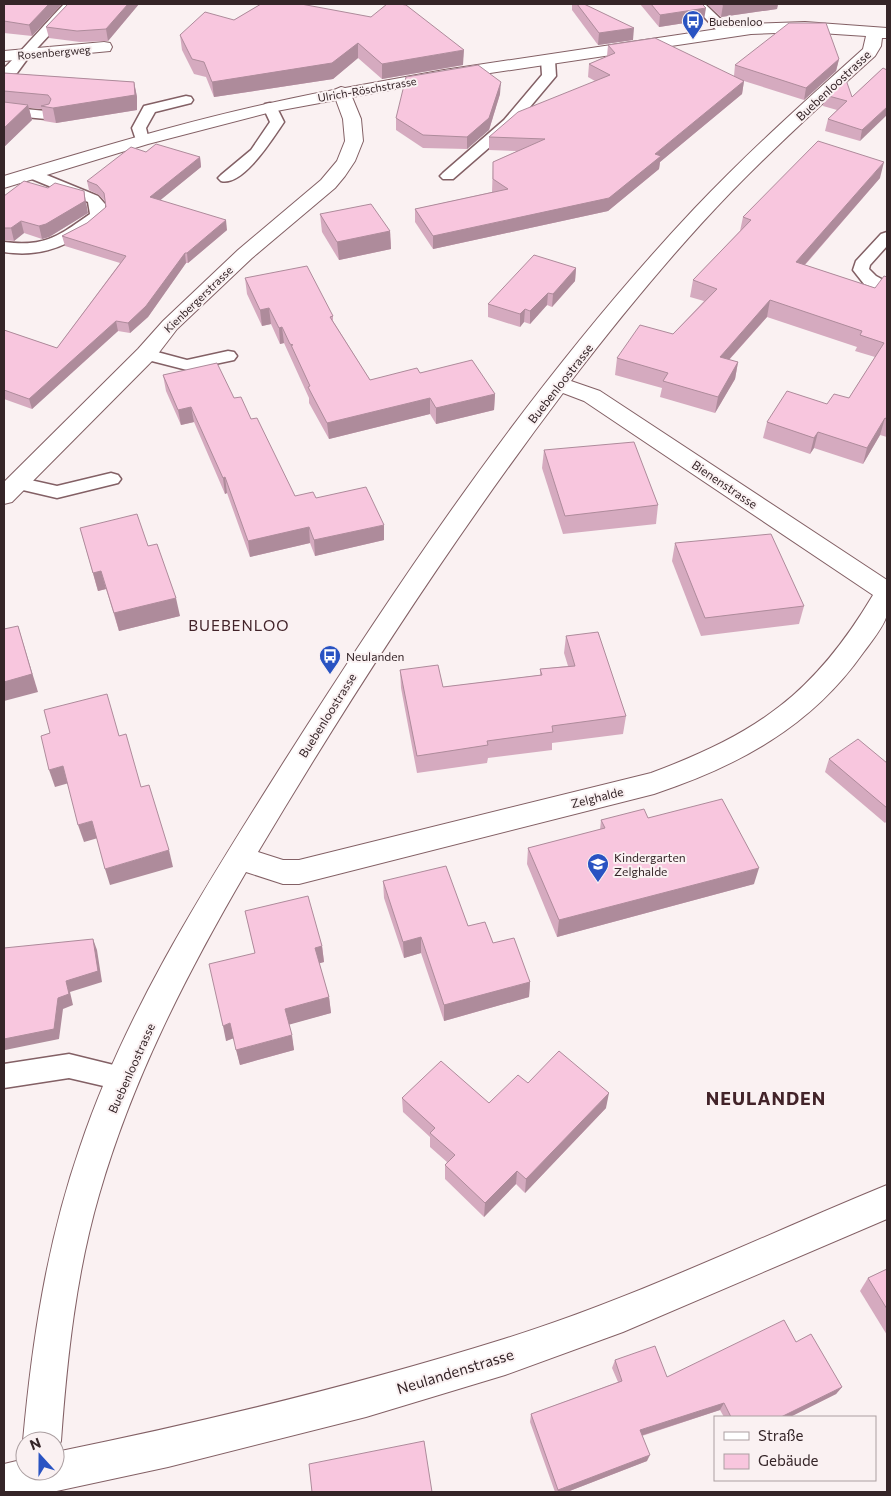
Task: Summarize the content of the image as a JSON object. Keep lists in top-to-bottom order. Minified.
{"streets":{"street":["Rosenbergweg","Buebenloostrasse","Ulrich-Röschstrasse","Kienbergerstrasse","Bienenstrasse","Zelghalde","Neulandenstrasse"]},"crossings":[["Buebenloostrasse","Ulrich-Röschstrasse"],["Buebenloostrasse","Bienenstrasse"],["Buebenloostrasse","Zelghalde"],["Ulrich-Röschstrasse","Kienbergerstrasse"],["Bienenstrasse","Zelghalde"]],"districts":["BUEBENLOO","NEULANDEN"],"places":{"bus stop":["Buebenloo","Neulanden"],"school or university":["Kindergarten Zelghalde"]},"legend":["Straße","Gebäude"],"north":"top"}
